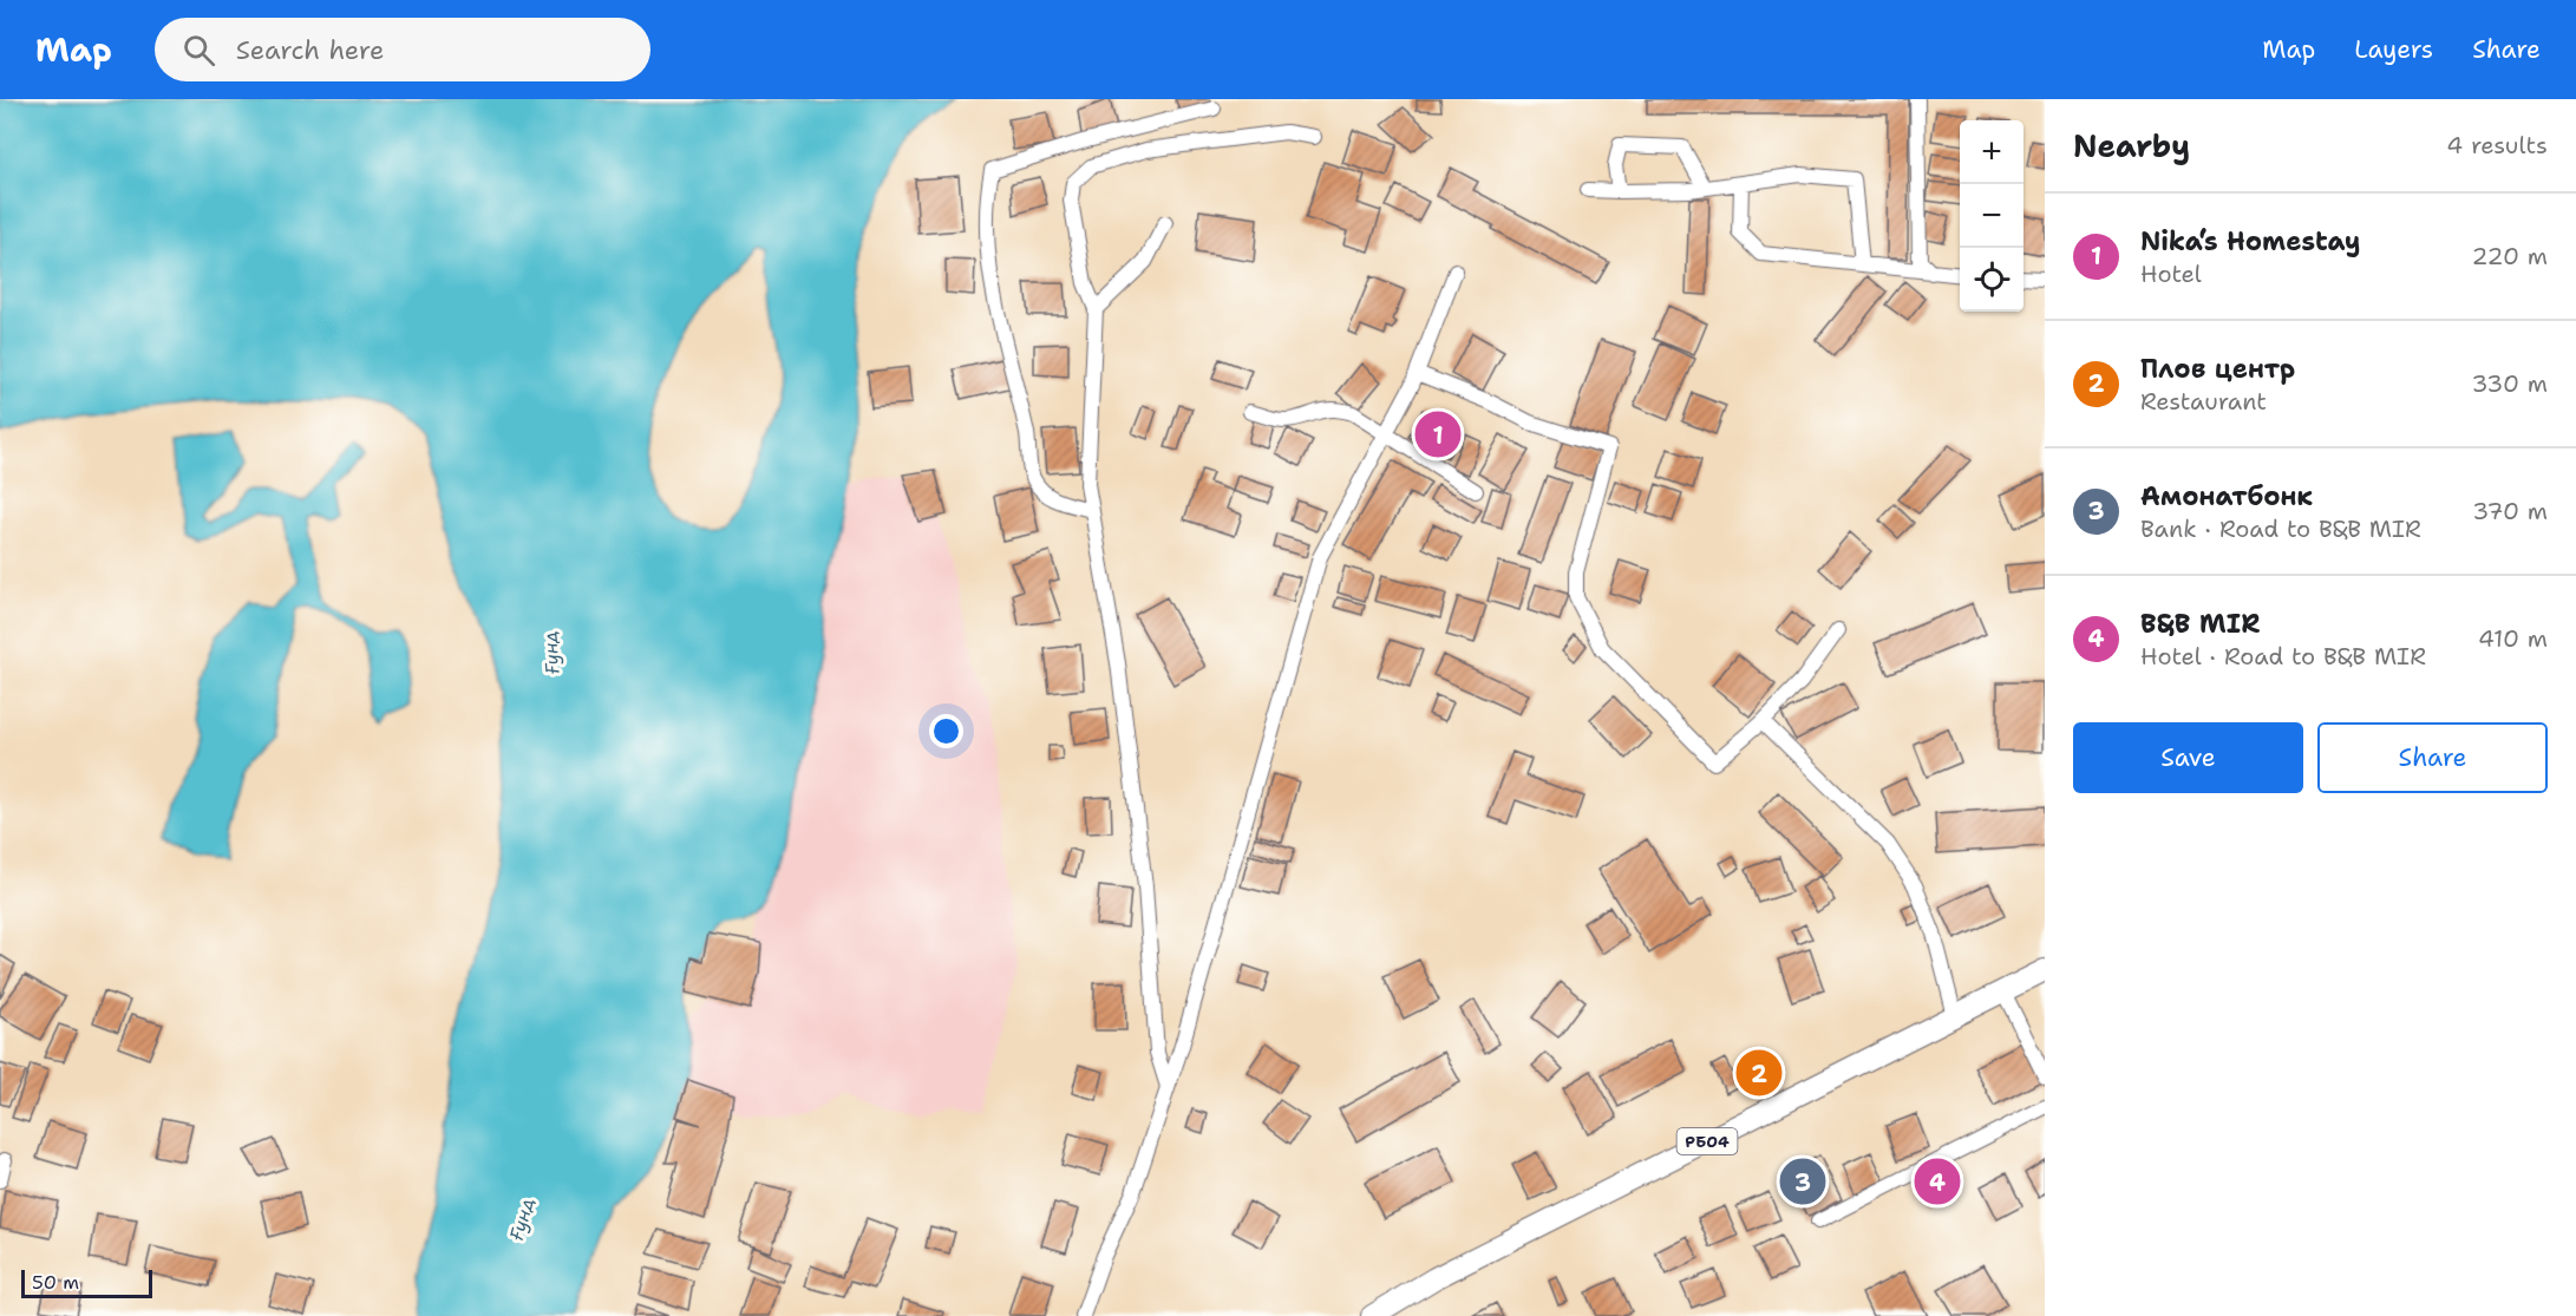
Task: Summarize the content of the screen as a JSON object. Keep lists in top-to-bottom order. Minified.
{"streets":{"main road":["РБ04"]},"water":["Ғунд"],"scale_bar":"50 m","page":{"header":"Map","search":"Search here","nav":["Map","Layers","Share"],"heading":["Nearby","4 results"],"map_buttons":["+","−"],"list":[{"mark":"1","name":"Nika‘s Homestay","note":"Hotel","value":"220 m"},{"mark":"2","name":"Плов центр","note":"Restaurant","value":"330 m"},{"mark":"3","name":"Амонатбонк","note":"Bank · Road to B&B MIR","value":"370 m"},{"mark":"4","name":"B&B MIR","note":"Hotel · Road to B&B MIR","value":"410 m"}],"pins":["1","2","3","4"],"buttons":["Save","Share"],"scale":"50 m"}}
